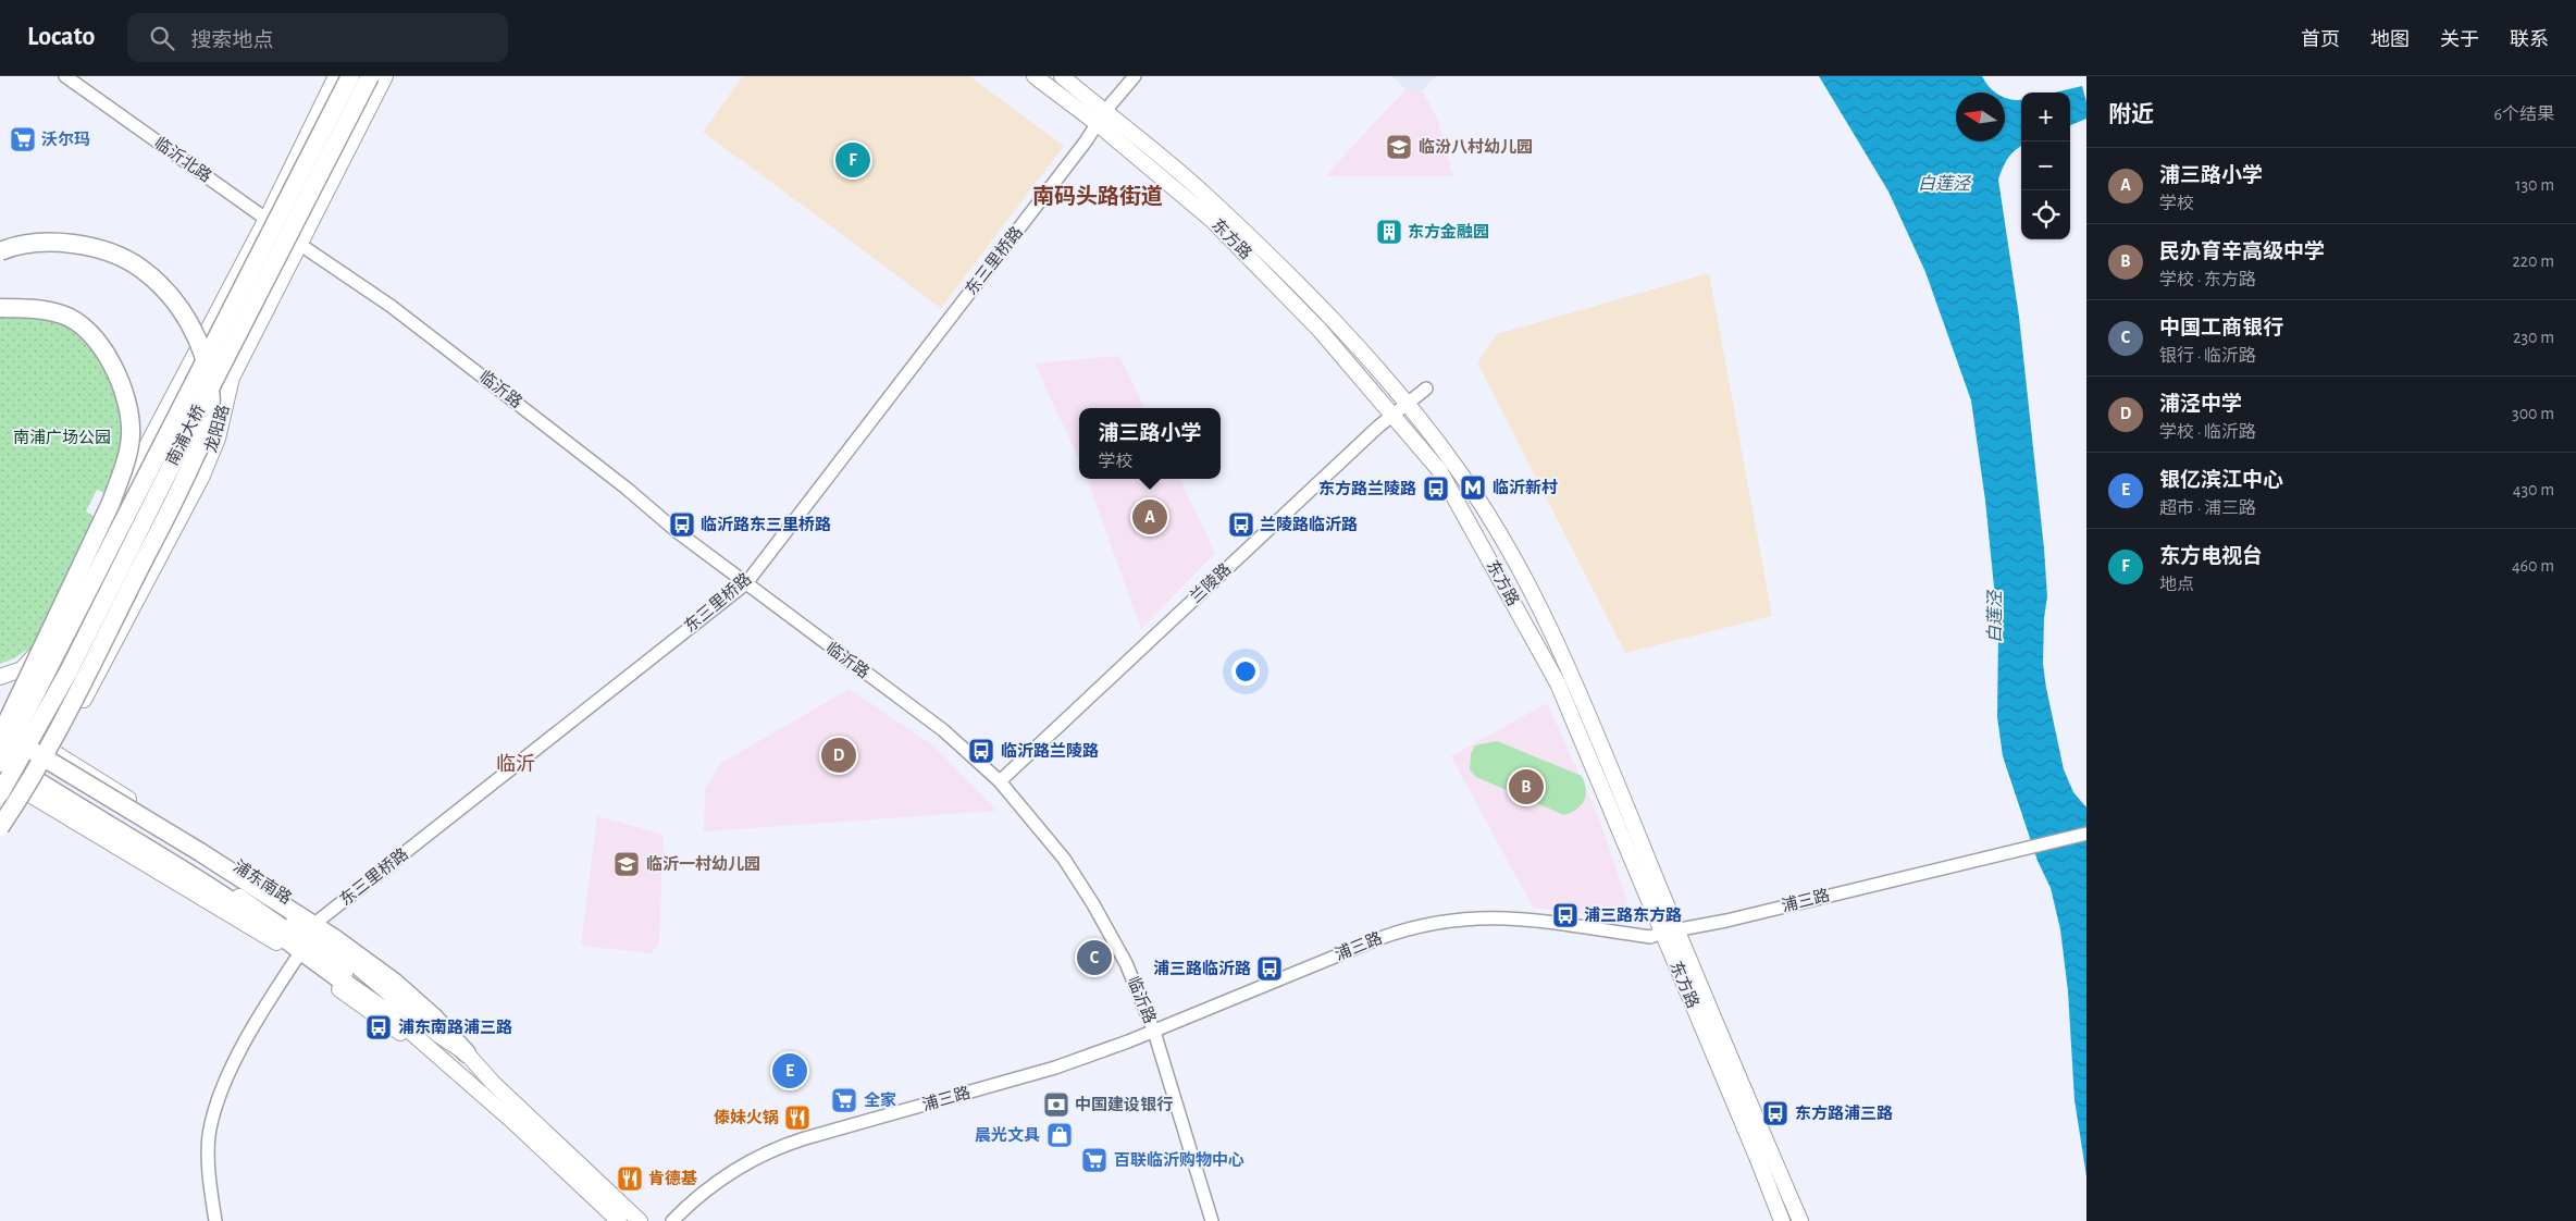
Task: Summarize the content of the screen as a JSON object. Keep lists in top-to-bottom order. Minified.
{"streets":{"highway":["南浦大桥"],"main road":["东方路","龙阳路","浦东南路"],"street":["临沂北路","东三里桥路","临沂路","兰陵路","浦三路"]},"crossings":[["临沂北路","临沂路"],["临沂北路","龙阳路"],["东方路","东三里桥路"],["东方路","兰陵路"],["东方路","浦三路"],["东三里桥路","临沂路"],["东三里桥路","浦东南路"],["临沂路","龙阳路"],["临沂路","兰陵路"],["临沂路","浦三路"],["龙阳路","浦东南路"],["南浦大桥","浦东南路"]],"districts":["南码头路街道","临沂"],"water":["白莲泾"],"parks":["南浦广场公园"],"places":{"supermarket":["沃尔玛","全家","百联临沂购物中心"],"school or university":["临汾八村幼儿园","临沂一村幼儿园"],"building":["东方金融园"],"metro station":["临沂新村"],"bus stop":["东方路兰陵路","临沂路东三里桥路","兰陵路临沂路","临沂路兰陵路","浦三路东方路","浦三路临沂路","浦东南路浦三路","东方路浦三路"],"bank":["中国建设银行"],"restaurant":["傣妹火锅","肯德基"],"shop":["晨光文具"]},"north":"left","page":{"header":"Locato","search":"搜索地点","nav":["首页","地图","关于","联系"],"heading":["附近","6个结果"],"map_buttons":["+","−"],"pins":["F","A","D","B","C","E"],"list":[{"mark":"A","name":"浦三路小学","note":"学校","value":"130 m"},{"mark":"B","name":"民办育辛高级中学","note":"学校 · 东方路","value":"220 m"},{"mark":"C","name":"中国工商银行","note":"银行 · 临沂路","value":"230 m"},{"mark":"D","name":"浦泾中学","note":"学校 · 临沂路","value":"300 m"},{"mark":"E","name":"银亿滨江中心","note":"超市 · 浦三路","value":"430 m"},{"mark":"F","name":"东方电视台","note":"地点","value":"460 m"}],"popup":["浦三路小学","学校"]}}
